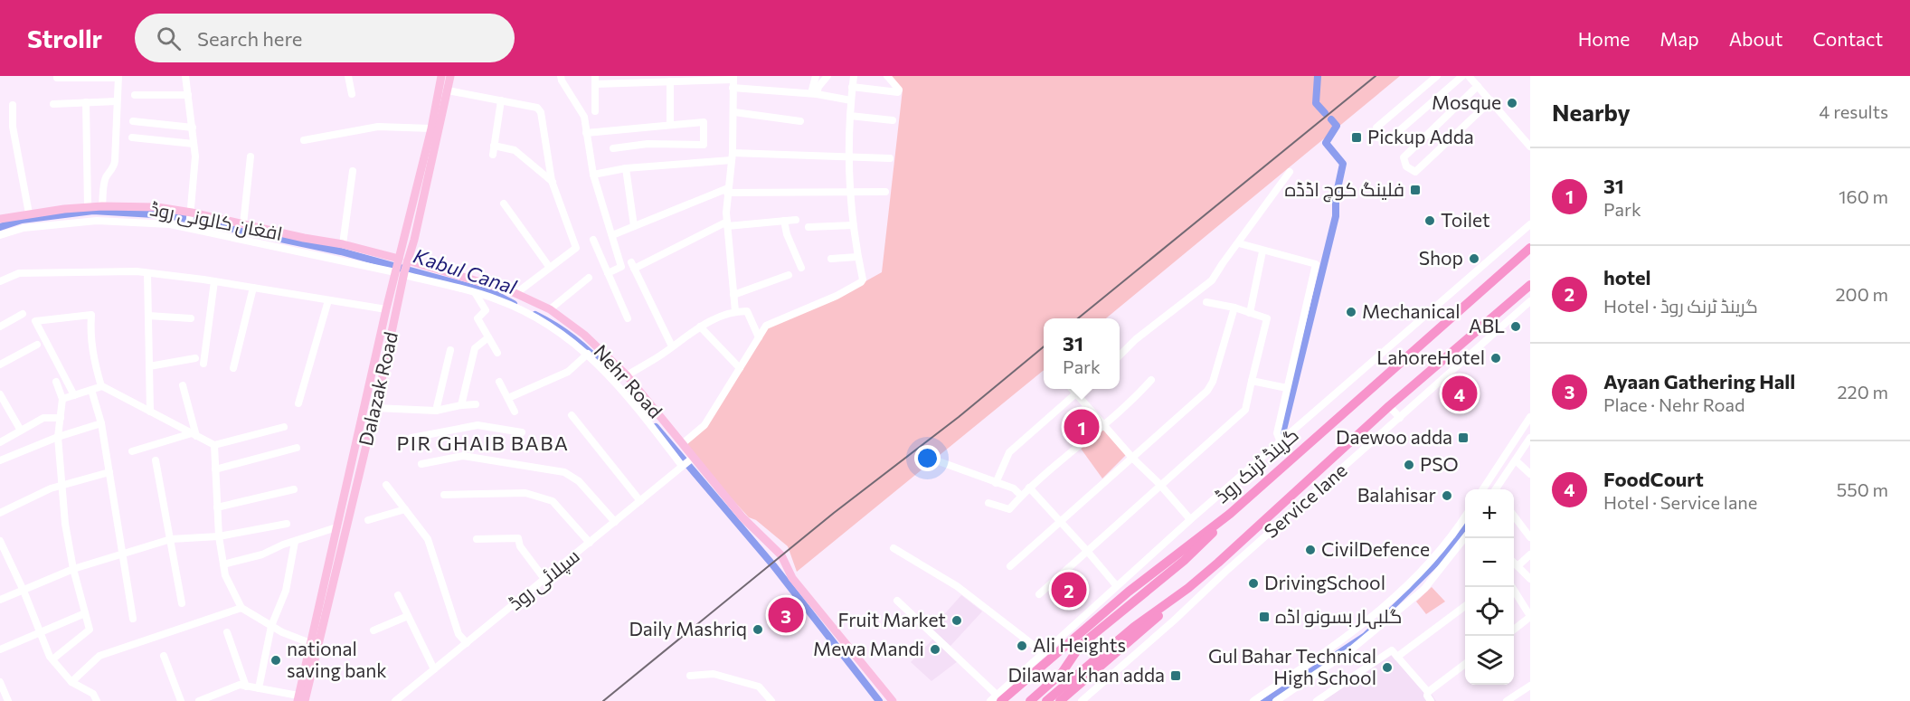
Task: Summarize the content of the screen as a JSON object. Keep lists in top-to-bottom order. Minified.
{"streets":{"highway":["گرینڈ ٹرنک روڈ"],"main road":["افغان کالونی روڈ","Nehr Road","Dalazak Road"],"street":["Service lane","سپلائی روڈ"]},"crossings":[["افغان کالونی روڈ","Nehr Road"],["افغان کالونی روڈ","Dalazak Road"],["Nehr Road","Dalazak Road"],["Nehr Road","سپلائی روڈ"]],"districts":["PIR GHAIB BABA"],"water":["Kabul Canal"],"places":{"other":["Mosque","Toilet","Shop","Mechanical","ABL","LahoreHotel","PSO","Balahisar","CivilDefence","DrivingSchool","Fruit Market","Daily Mashriq","Ali Heights","Mewa Mandi","national saving bank","Gul Bahar Technical High School"],"transit":["Pickup Adda","فلینگ کوچ اڈڈہ","Daewoo adda","گلبہار بسونو اڈہ","Dilawar khan adda"]},"page":{"header":"Strollr","search":"Search here","nav":["Home","Map","About","Contact"],"heading":["Nearby","4 results"],"list":[{"mark":"1","name":"31","note":"Park","value":"160 m"},{"mark":"2","name":"hotel","note":"Hotel · گرینڈ ٹرنک روڈ","value":"200 m"},{"mark":"3","name":"Ayaan Gathering Hall","note":"Place · Nehr Road","value":"220 m"},{"mark":"4","name":"FoodCourt","note":"Hotel · Service lane","value":"550 m"}],"popup":["31","Park"],"pins":["4","1","2","3"],"map_buttons":["+","−"]}}
